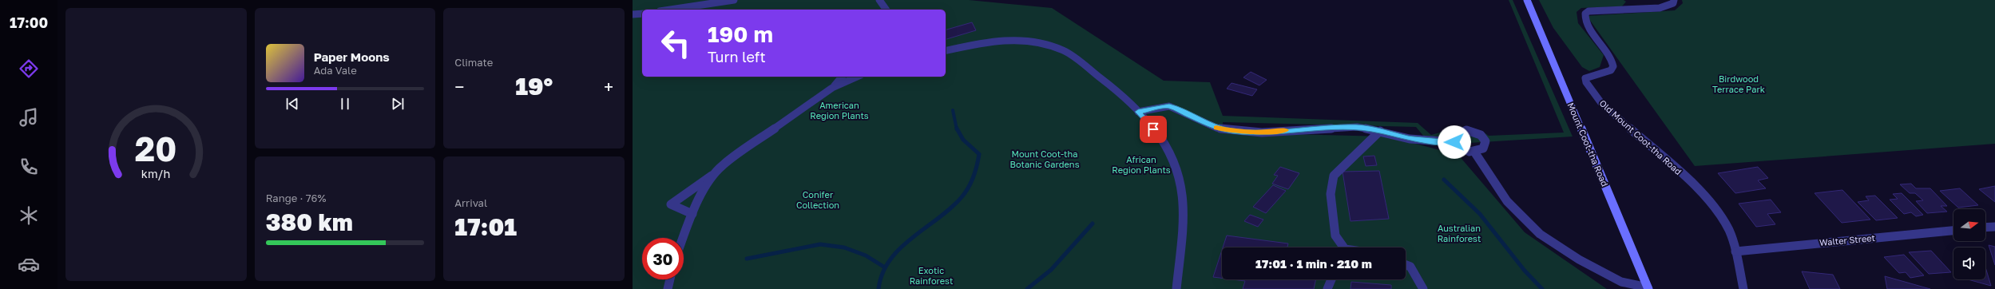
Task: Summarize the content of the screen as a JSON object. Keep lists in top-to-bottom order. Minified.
{"streets":{"main road":["Mount Coot-tha Road"],"street":["Old Mount Coot-tha Road","Walter Street"]},"crossings":[["Old Mount Coot-tha Road","Walter Street"]],"parks":["Birdwood Terrace Park","American Region Plants","Mount Coot-tha Botanic Gardens","African Region Plants","Conifer Collection","Australian Rainforest","Exotic Rainforest"],"north":"right","page":{"tabs":"17:00","tile":["Climate",["Range · 76%","380 km"],["Arrival","17:01"]],"turn":["190 m","Turn left"],"song":["Paper Moons","Ada Vale"],"heat":["−","19°","+"],"limit":"30","trip":"17:01 · 1 min · 210 m","gauge":["20","km/h"]}}
